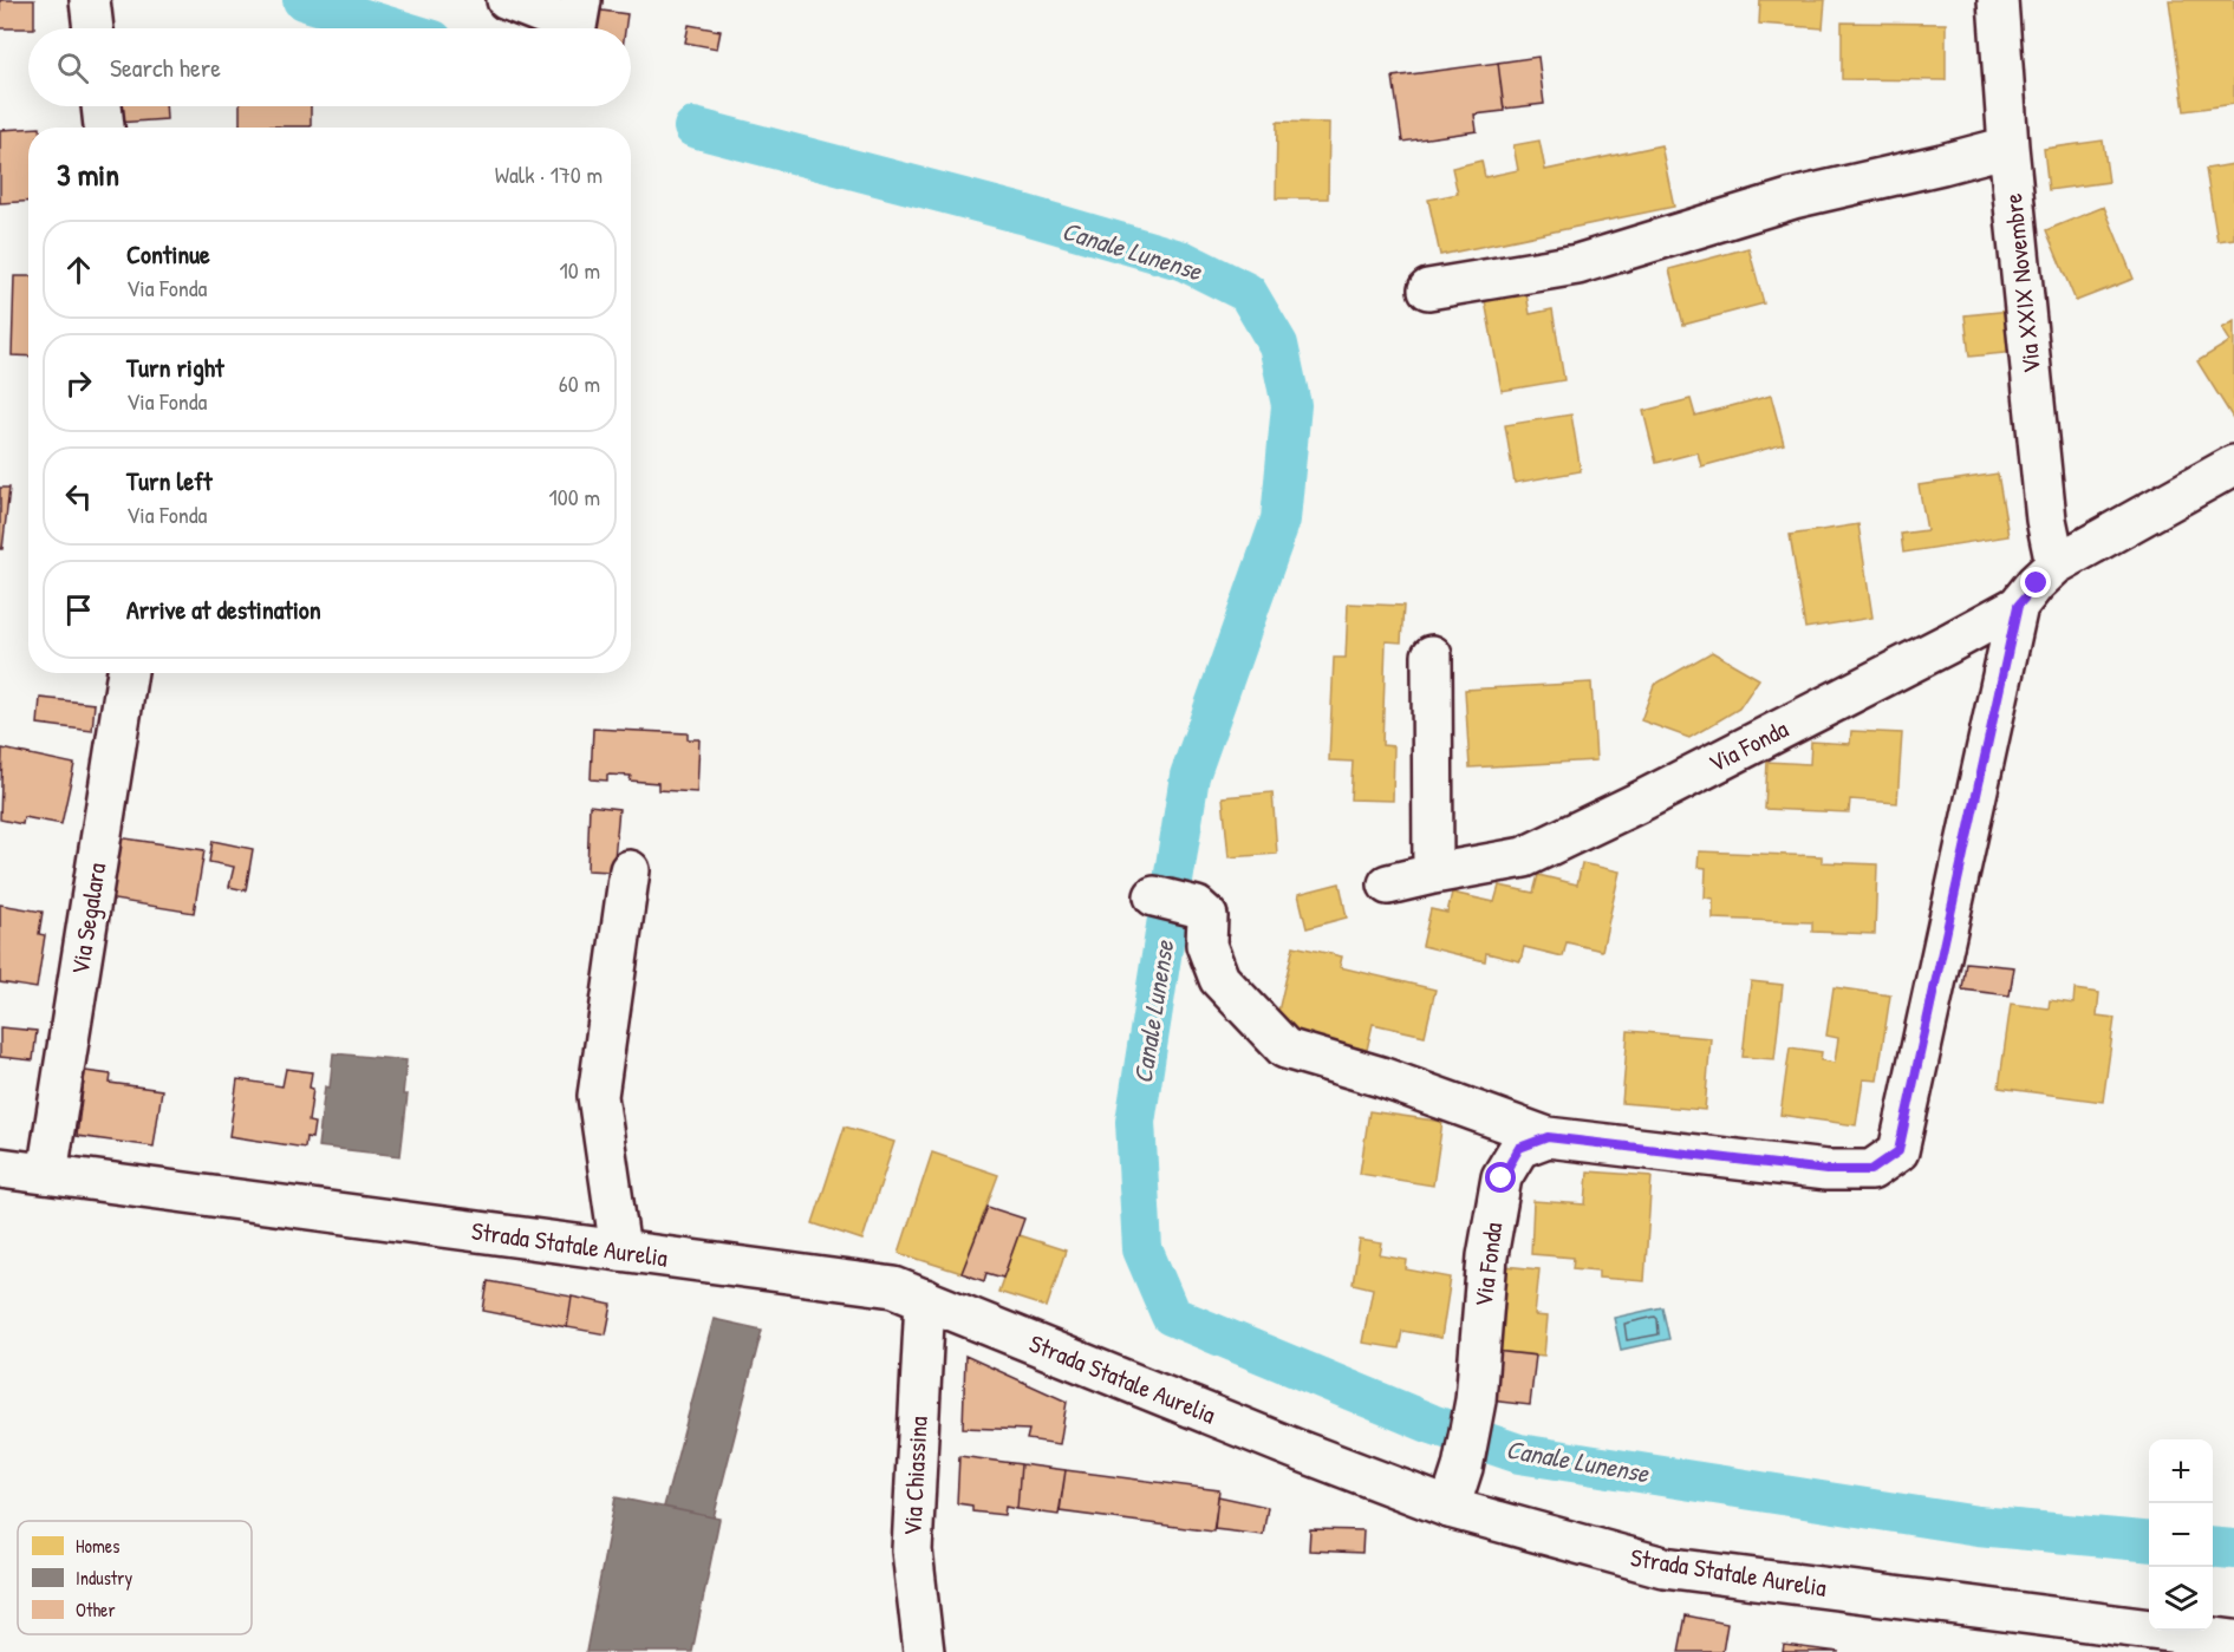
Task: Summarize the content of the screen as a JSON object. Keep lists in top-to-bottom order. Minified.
{"streets":{"street":["Via XXIX Novembre","Via Fonda","Via Segalara","Strada Statale Aurelia","Via Chiassina"]},"crossings":[["Via XXIX Novembre","Via Fonda"],["Via Fonda","Strada Statale Aurelia"],["Via Segalara","Strada Statale Aurelia"],["Strada Statale Aurelia","Via Chiassina"]],"water":["Canale Lunense"],"legend":["Homes","Industry","Other"],"page":{"search":"Search here","heading":["3 min","Walk · 170 m"],"list":[["Continue","Via Fonda","10 m"],["Turn right","Via Fonda","60 m"],["Turn left","Via Fonda","100 m"],"Arrive at destination"],"map_buttons":["+","−"]}}
